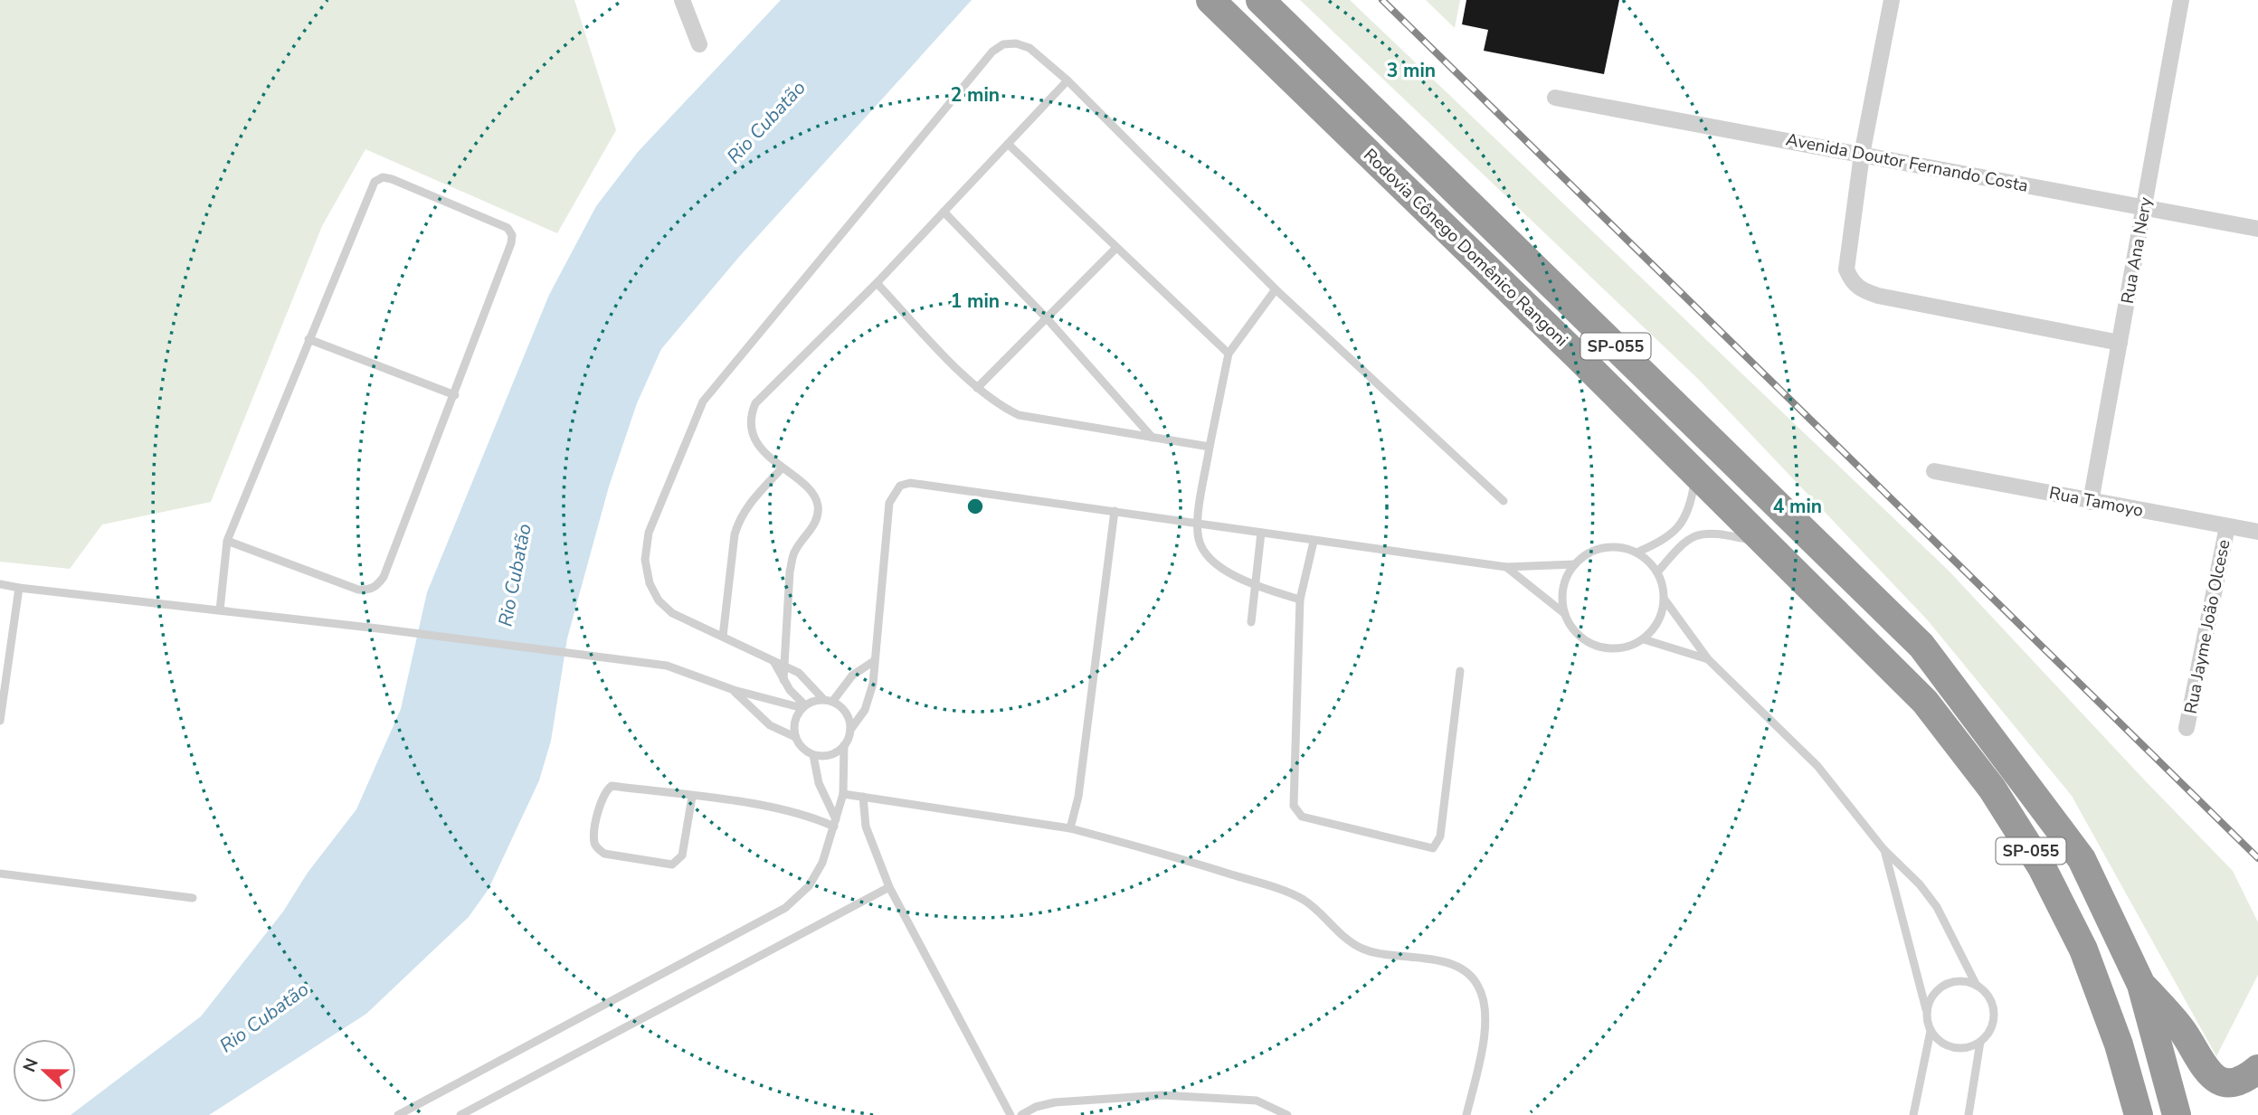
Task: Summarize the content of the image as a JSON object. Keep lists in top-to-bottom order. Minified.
{"streets":{"highway":["Rodovia Cônego Domênico Rangoni","SP-055"],"street":["Avenida Doutor Fernando Costa","Rua Ana Nery","Rua Tamoyo","Rua Jayme João Olcese"]},"crossings":[["Avenida Doutor Fernando Costa","Rua Ana Nery"],["Rua Ana Nery","Rua Tamoyo"],["Rua Tamoyo","Rua Jayme João Olcese"]],"water":["Rio Cubatão"],"north":"left","rings":["3 min","2 min","1 min","4 min"]}
